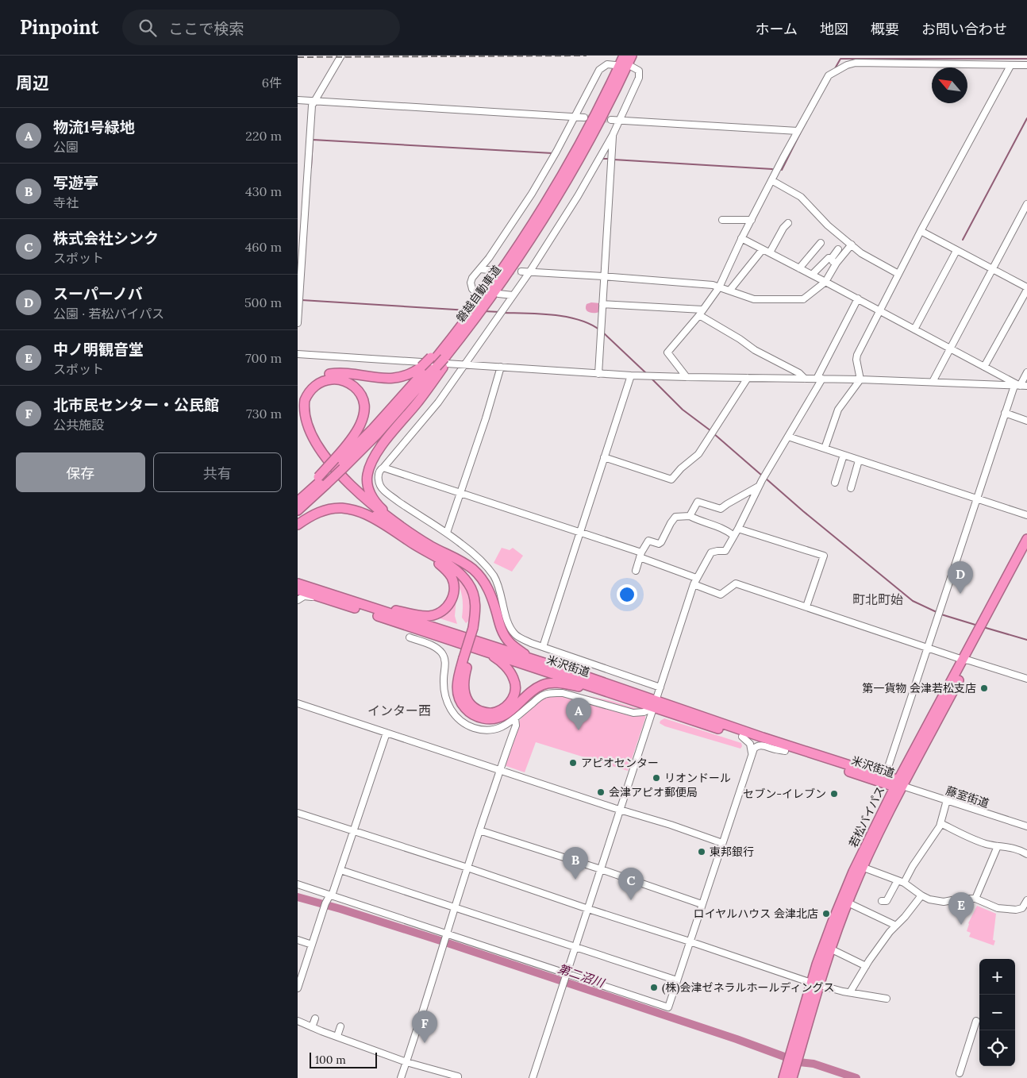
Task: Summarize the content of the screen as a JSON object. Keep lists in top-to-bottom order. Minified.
{"streets":{"highway":["磐越自動車道","米沢街道","若松バイパス"],"street":["藤室街道"]},"crossings":[["米沢街道","藤室街道"],["米沢街道","若松バイパス"],["藤室街道","若松バイパス"]],"districts":["町北町始","インター西"],"water":["第二沼川"],"places":["第一貨物 会津若松支店","アピオセンター","リオンドール","会津アピオ郵便局","セブン-イレブン","東邦銀行","ロイヤルハウス 会津北店","(株)会津ゼネラルホールディングス"],"scale_bar":"100 m","north":"top left","page":{"header":"Pinpoint","search":"ここで検索","nav":["ホーム","地図","概要","お問い合わせ"],"heading":["周辺","6件"],"list":[{"mark":"A","name":"物流1号緑地","note":"公園","value":"220 m"},{"mark":"B","name":"写遊亭","note":"寺社","value":"430 m"},{"mark":"C","name":"株式会社シンク","note":"スポット","value":"460 m"},{"mark":"D","name":"スーパーノバ","note":"公園 · 若松バイパス","value":"500 m"},{"mark":"E","name":"中ノ明観音堂","note":"スポット","value":"700 m"},{"mark":"F","name":"北市民センター・公民館","note":"公共施設","value":"730 m"}],"buttons":["保存","共有"],"pins":["D","A","B","C","E","F"],"map_buttons":["+","−"],"scale":"100 m"}}
